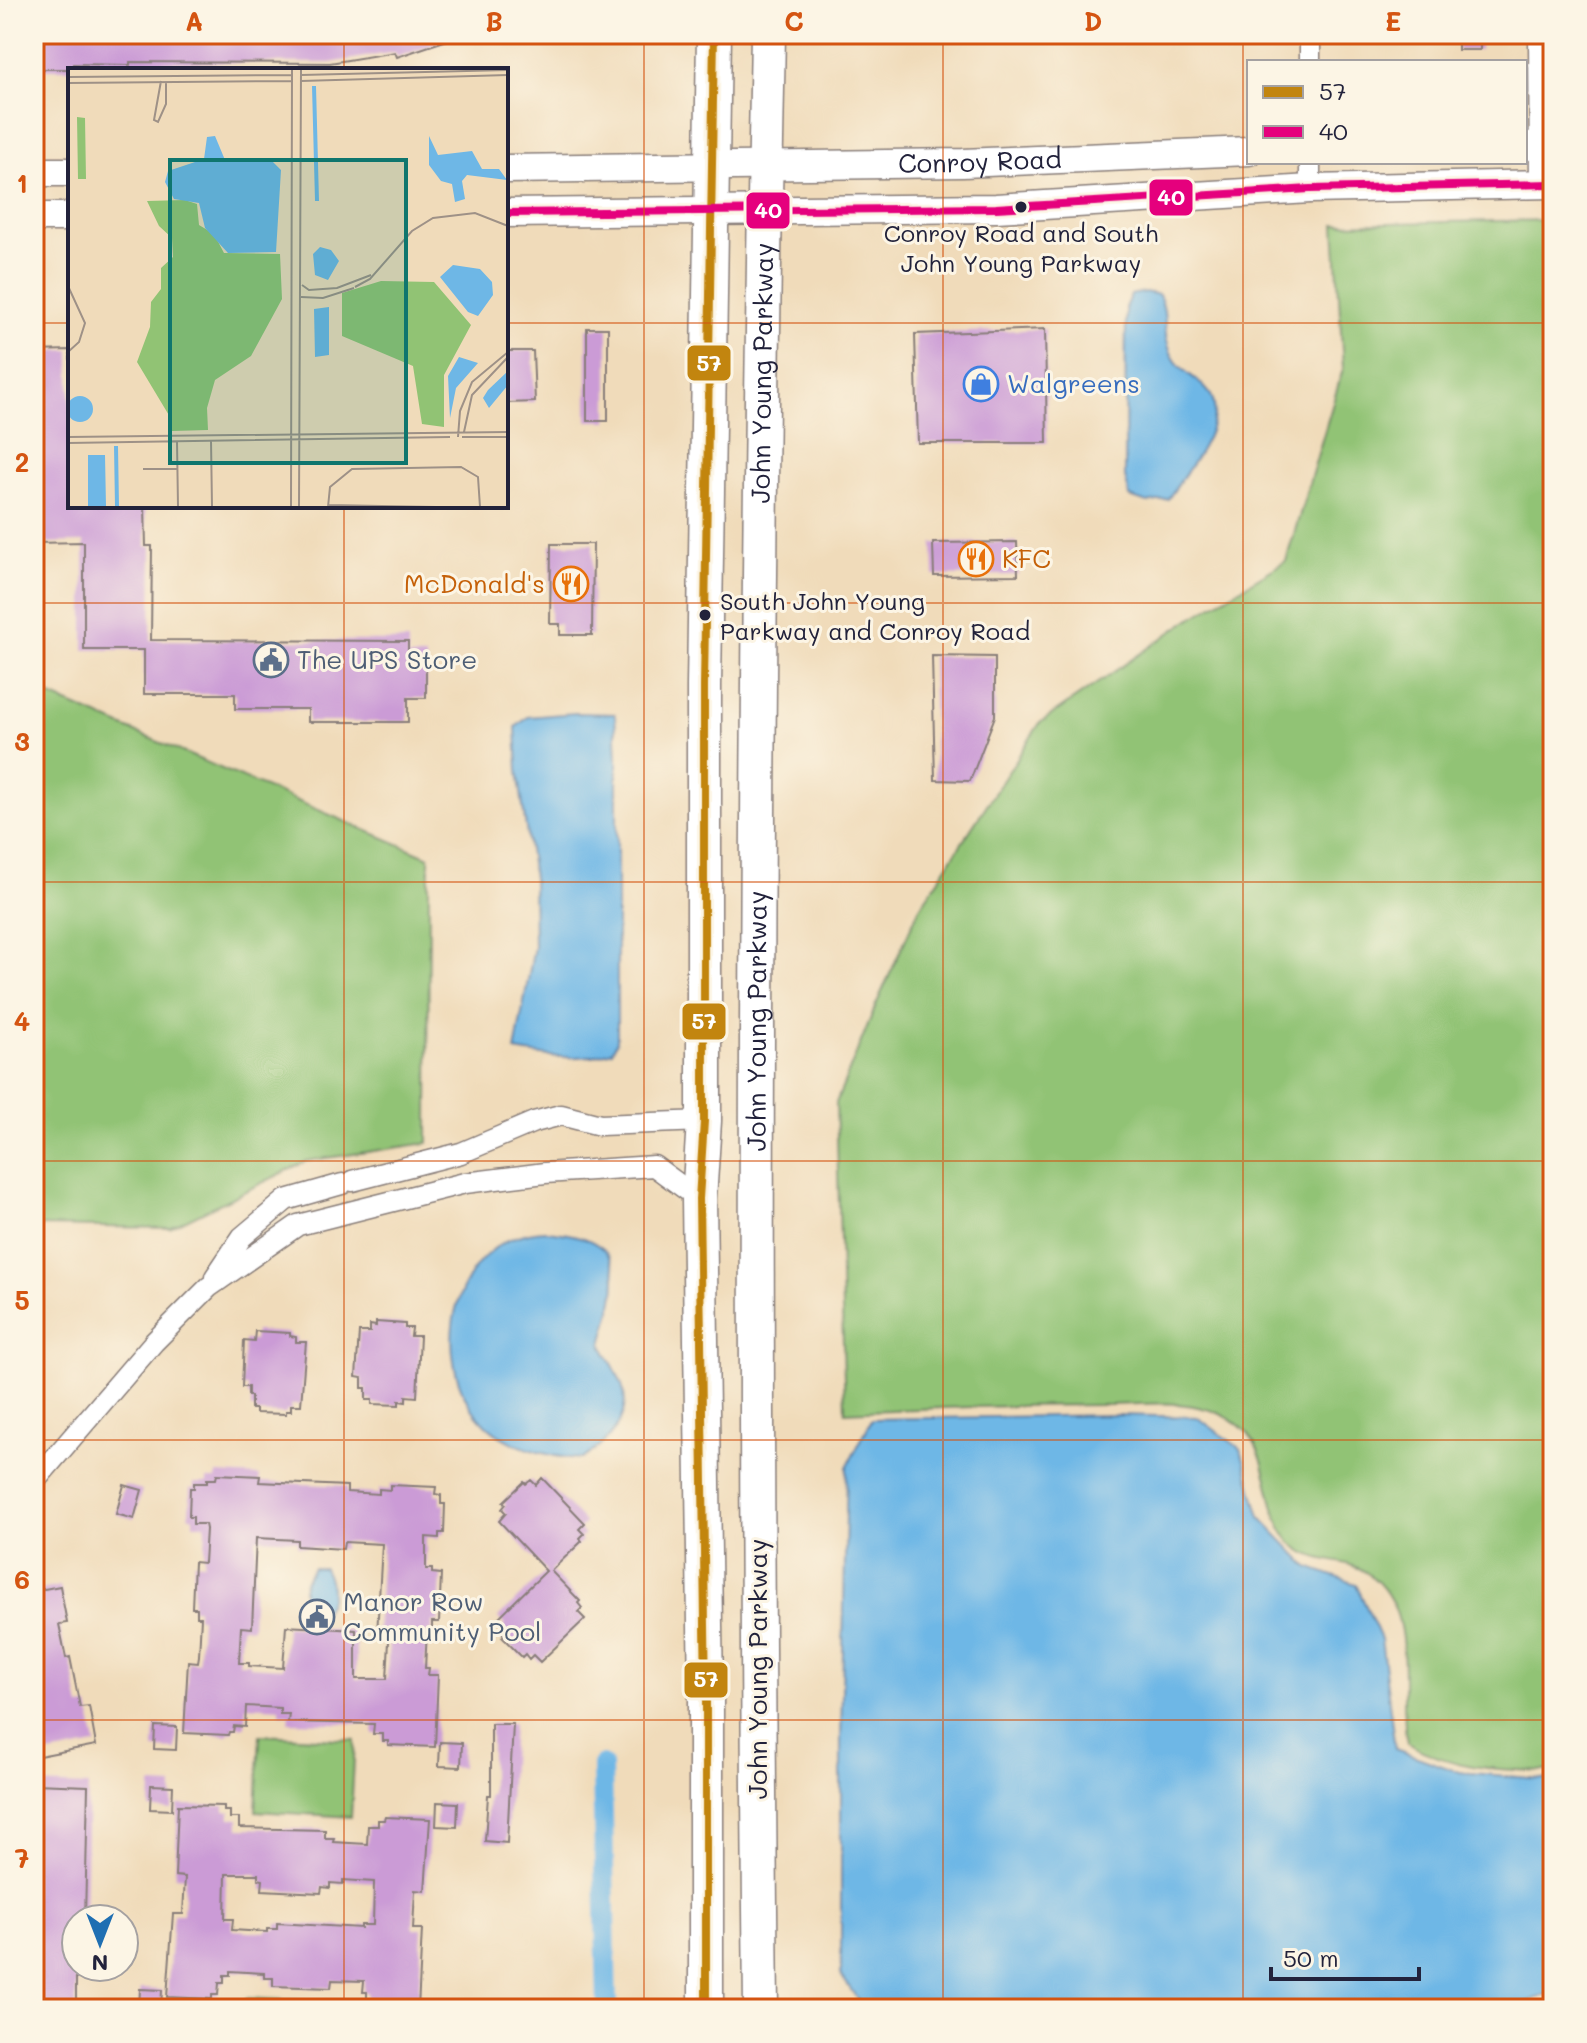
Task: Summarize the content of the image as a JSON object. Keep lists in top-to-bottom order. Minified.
{"streets":{"highway":["John Young Parkway"],"main road":["Conroy Road"]},"crossings":[["Conroy Road","John Young Parkway"]],"places":{"other":["Conroy Road and South John Young Parkway","South John Young Parkway and Conroy Road"],"shop":["Walgreens"],"restaurant":["KFC","McDonald's"],"public building":["The UPS Store","Manor Row Community Pool"]},"lines":["transit line 57","transit line 40"],"legend":["57","40"],"scale_bar":"50 m","north":"bottom","grid":{"columns":["A","B","C","D","E"],"rows":["1","2","3","4","5","6","7"]}}
